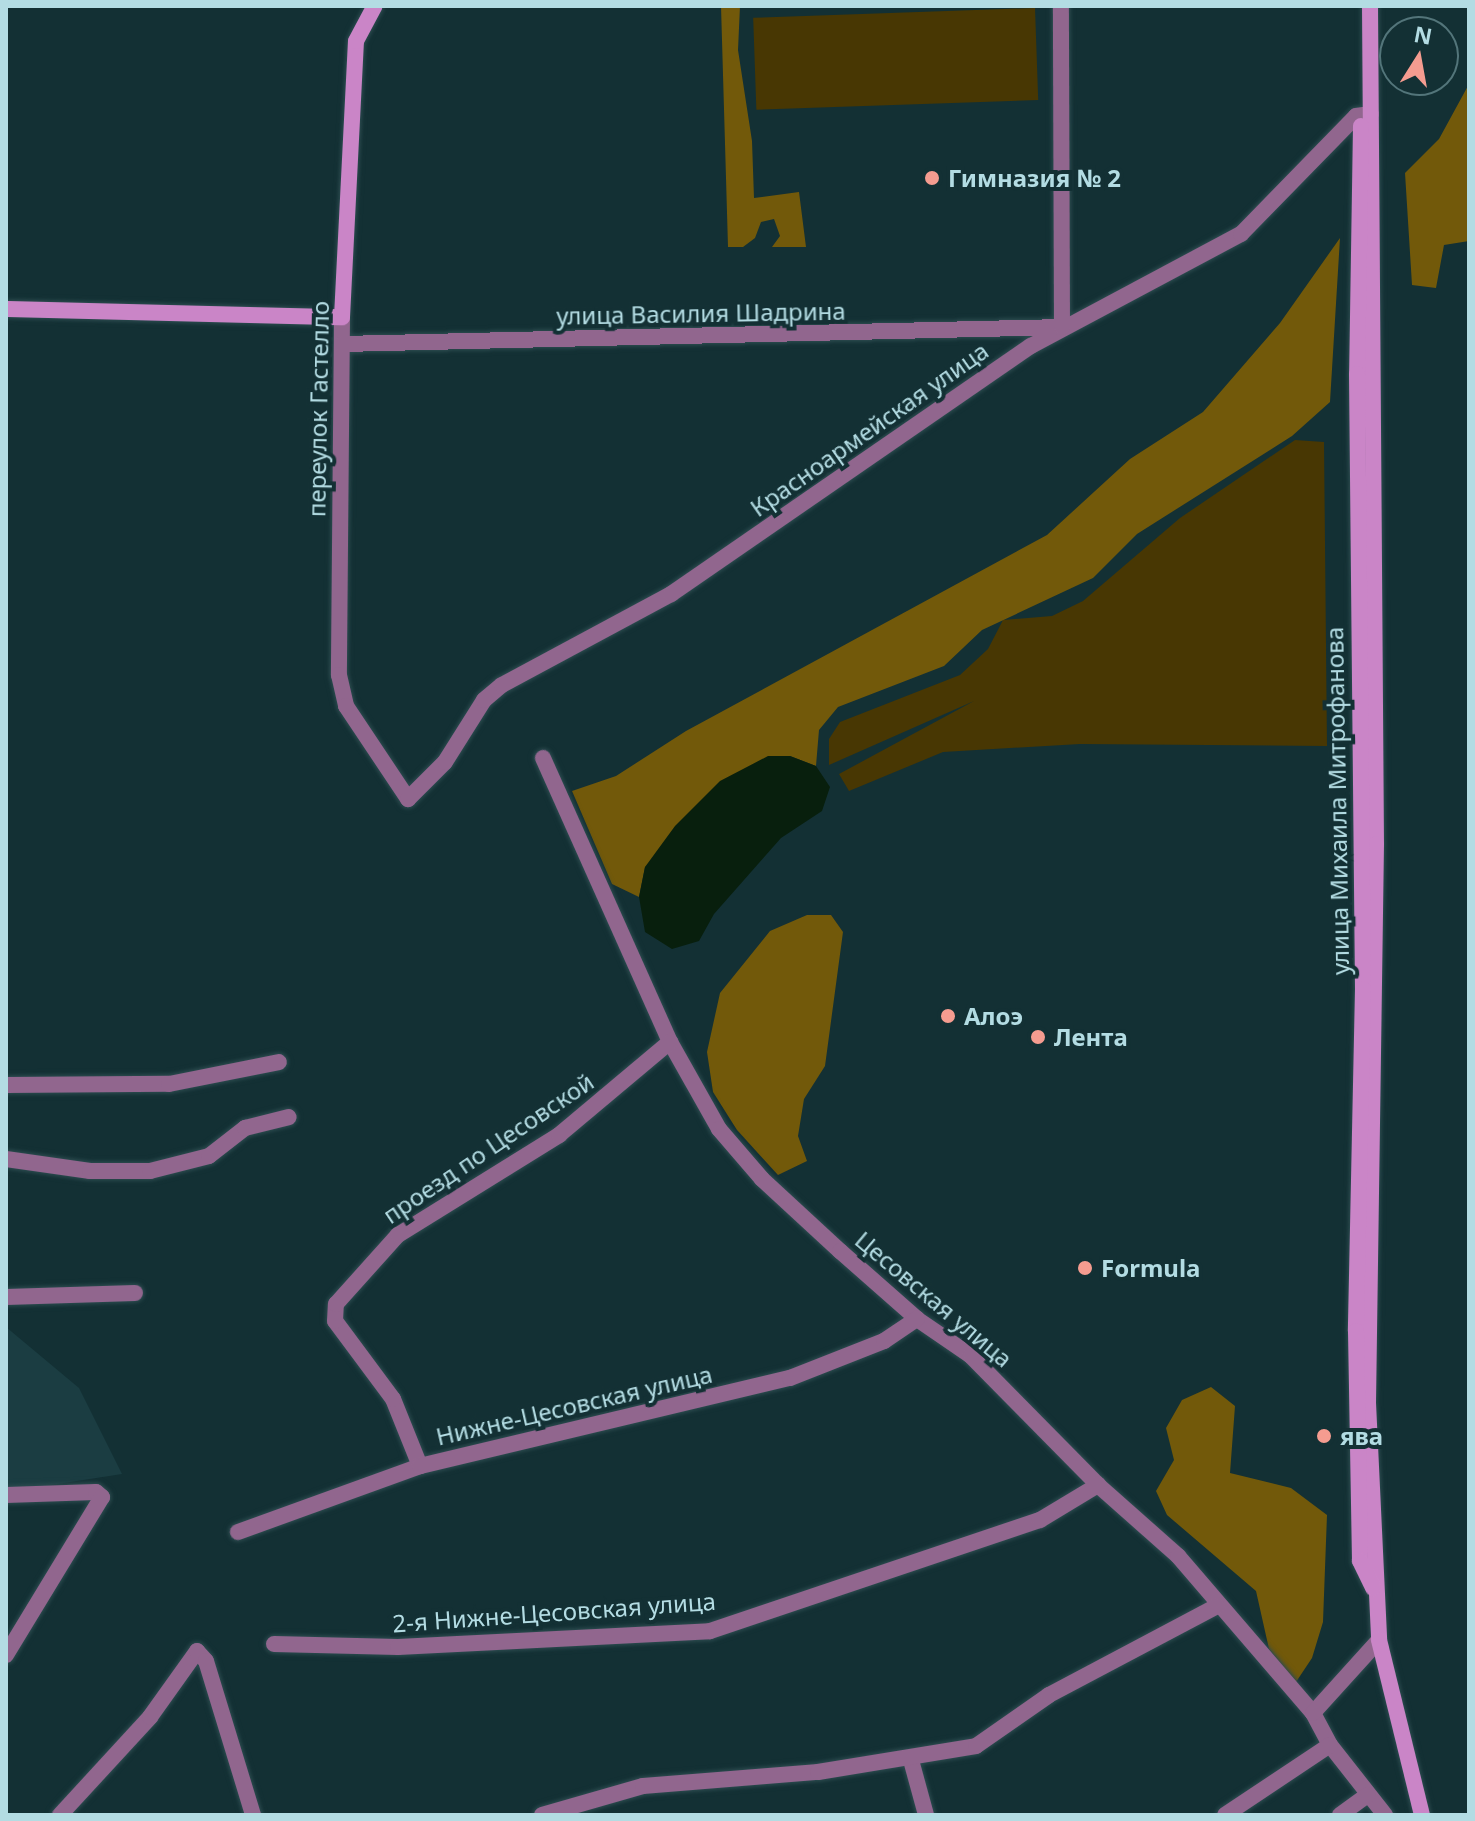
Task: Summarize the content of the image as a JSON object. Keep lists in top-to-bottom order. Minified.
{"streets":{"main road":["переулок Гастелло","улица Михаила Митрофанова"],"street":["улица Василия Шадрина","Красноармейская улица","проезд по Цесовской","Цесовская улица","Нижне-Цесовская улица","2-я Нижне-Цесовская улица"]},"crossings":[["улица Василия Шадрина","переулок Гастелло"],["улица Василия Шадрина","Красноармейская улица"],["переулок Гастелло","Красноармейская улица"],["Красноармейская улица","улица Михаила Митрофанова"],["проезд по Цесовской","Цесовская улица"],["проезд по Цесовской","Нижне-Цесовская улица"],["Цесовская улица","Нижне-Цесовская улица"],["Цесовская улица","2-я Нижне-Цесовская улица"]],"places":["Гимназия № 2","Алоэ","Лента","Formula","ява"],"north":"top"}
